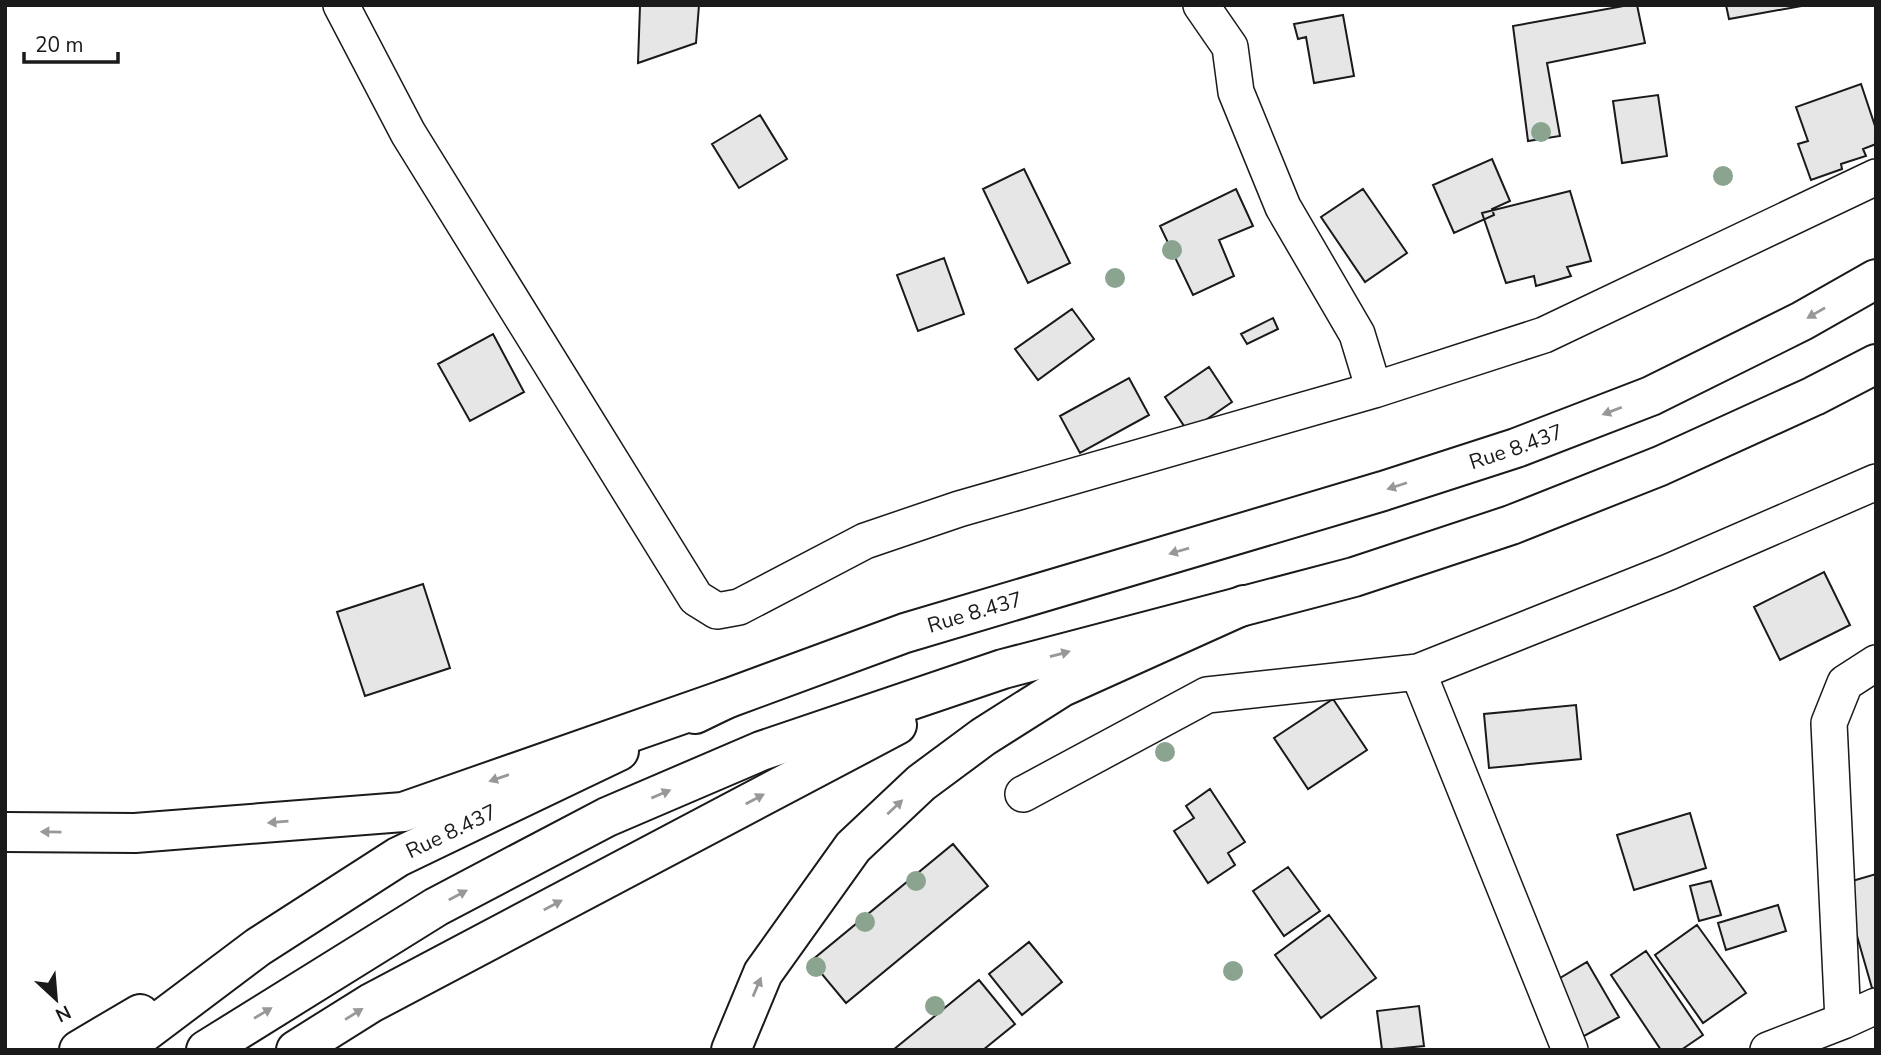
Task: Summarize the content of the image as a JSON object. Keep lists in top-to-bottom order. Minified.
{"streets":{"main road":["Rue 8.437"]},"scale_bar":"20 m","north":"bottom right"}
